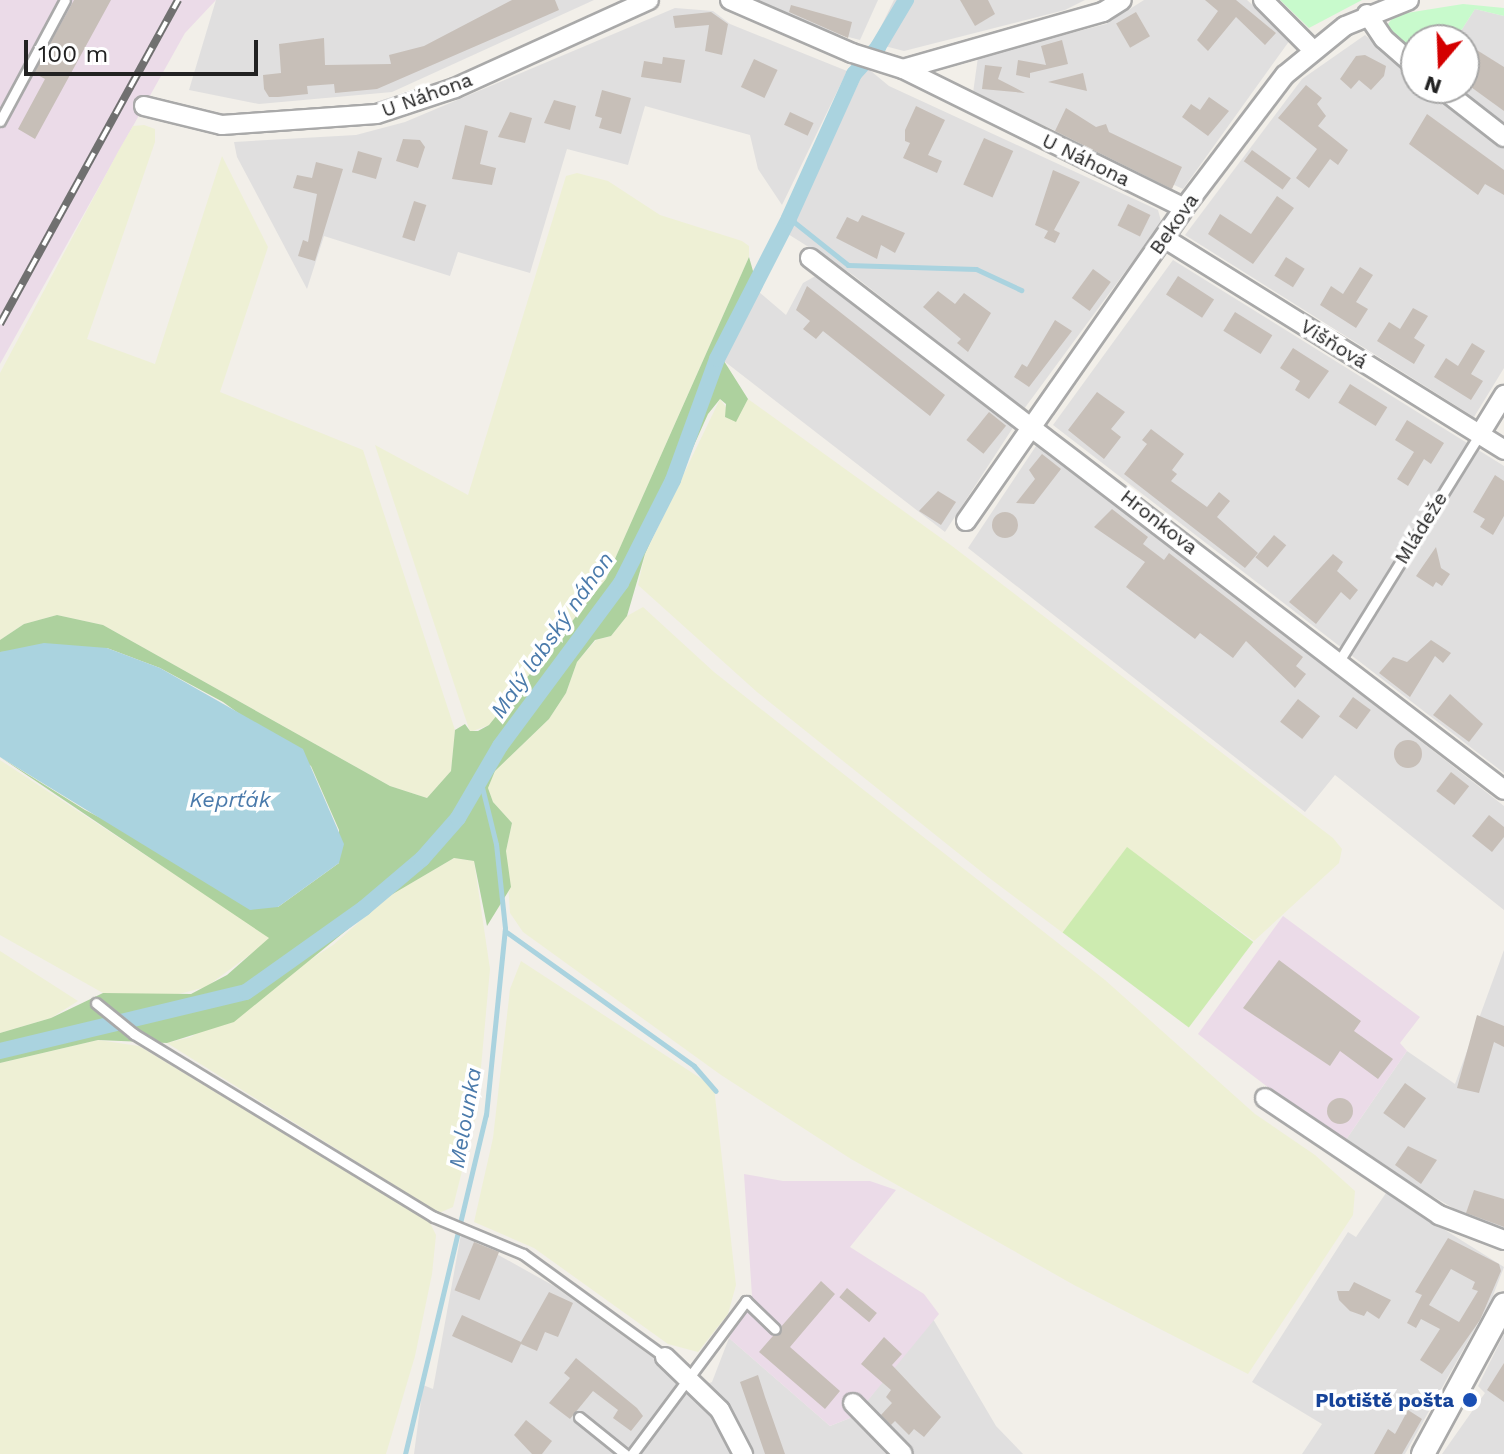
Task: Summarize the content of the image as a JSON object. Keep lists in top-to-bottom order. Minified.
{"streets":{"street":["U Náhona","Bekova","Višňová","Hronkova","Mládeže"]},"crossings":[["U Náhona","Bekova"],["Bekova","Višňová"],["Bekova","Hronkova"],["Višňová","Mládeže"],["Hronkova","Mládeže"]],"water":["Malý labský náhon","Keprťák","Melounka"],"places":["Plotiště pošta"],"scale_bar":"100 m","north":"bottom"}
